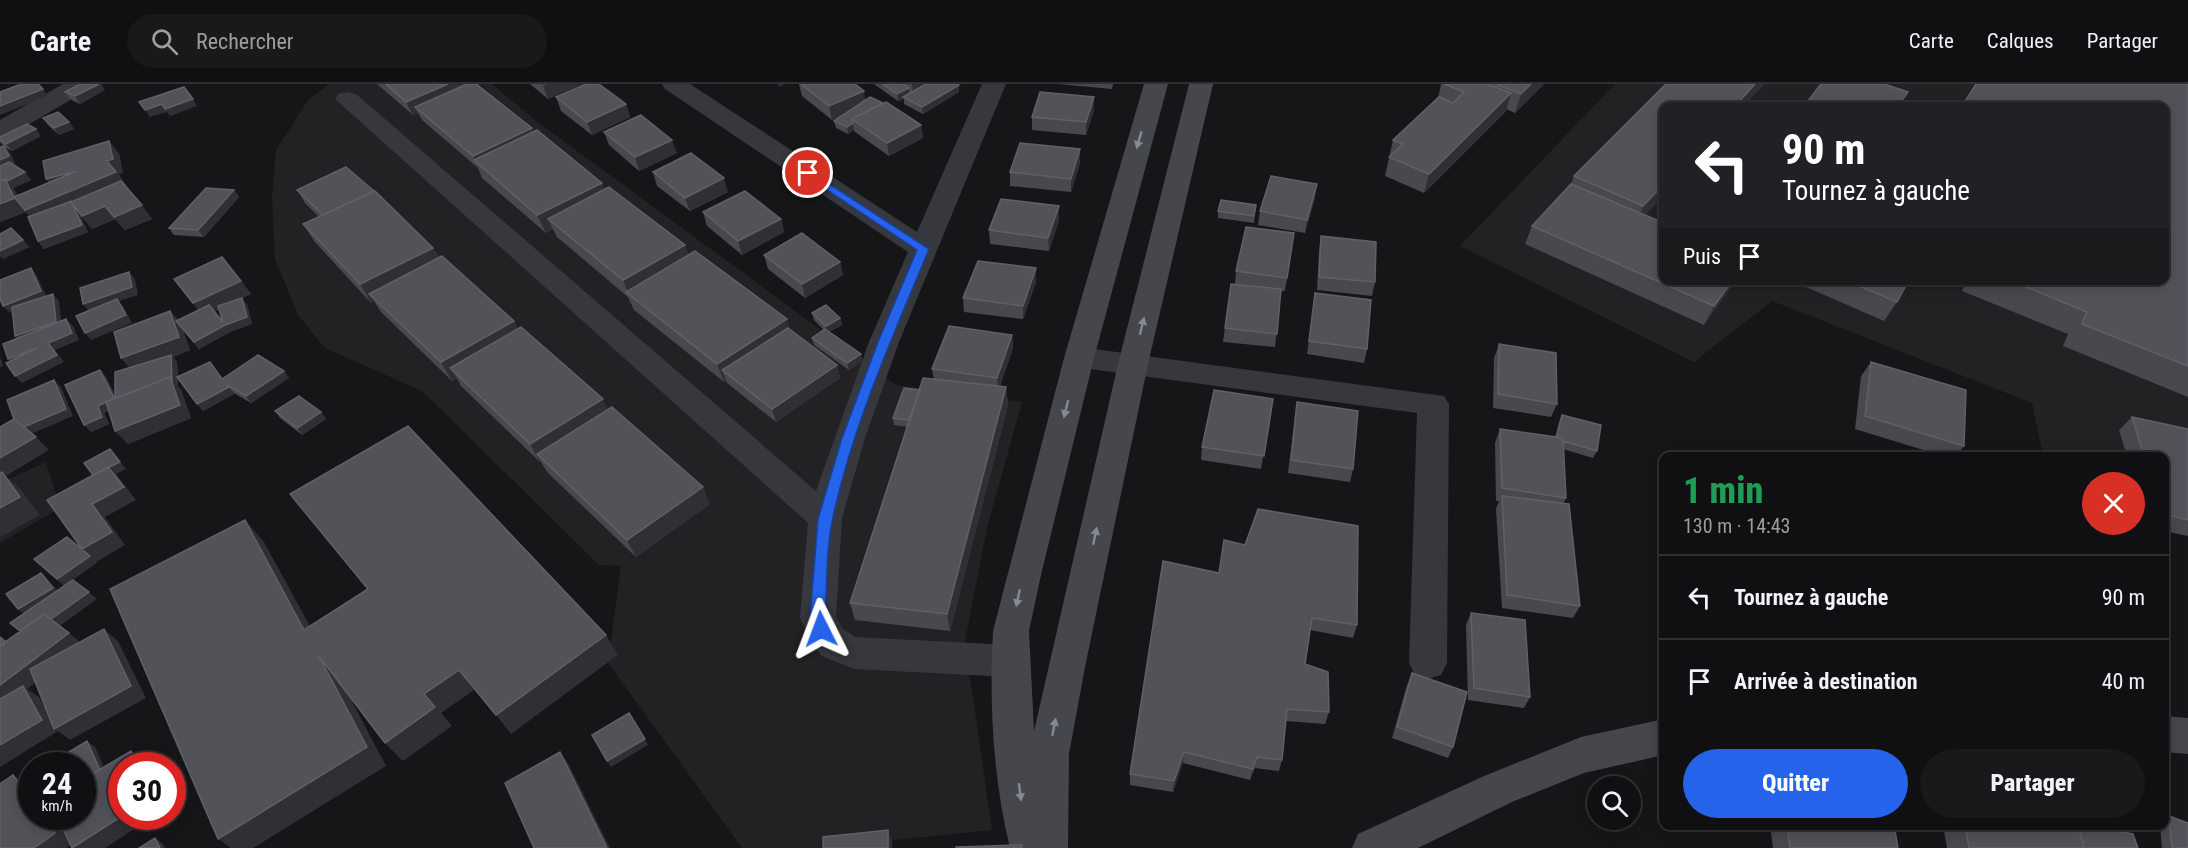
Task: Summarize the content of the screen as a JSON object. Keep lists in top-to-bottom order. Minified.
{"page":{"header":"Carte","search":"Rechercher","nav":["Carte","Calques","Partager"],"turn":["90 m","Tournez à gauche"],"then":"Puis","heading":["1 min","130 m · 14:43"],"list":[{"name":"Tournez à gauche","value":"90 m"},{"name":"Arrivée à destination","value":"40 m"}],"buttons":["Quitter","Partager"],"speed":"24 km/h","limit":"30"}}
